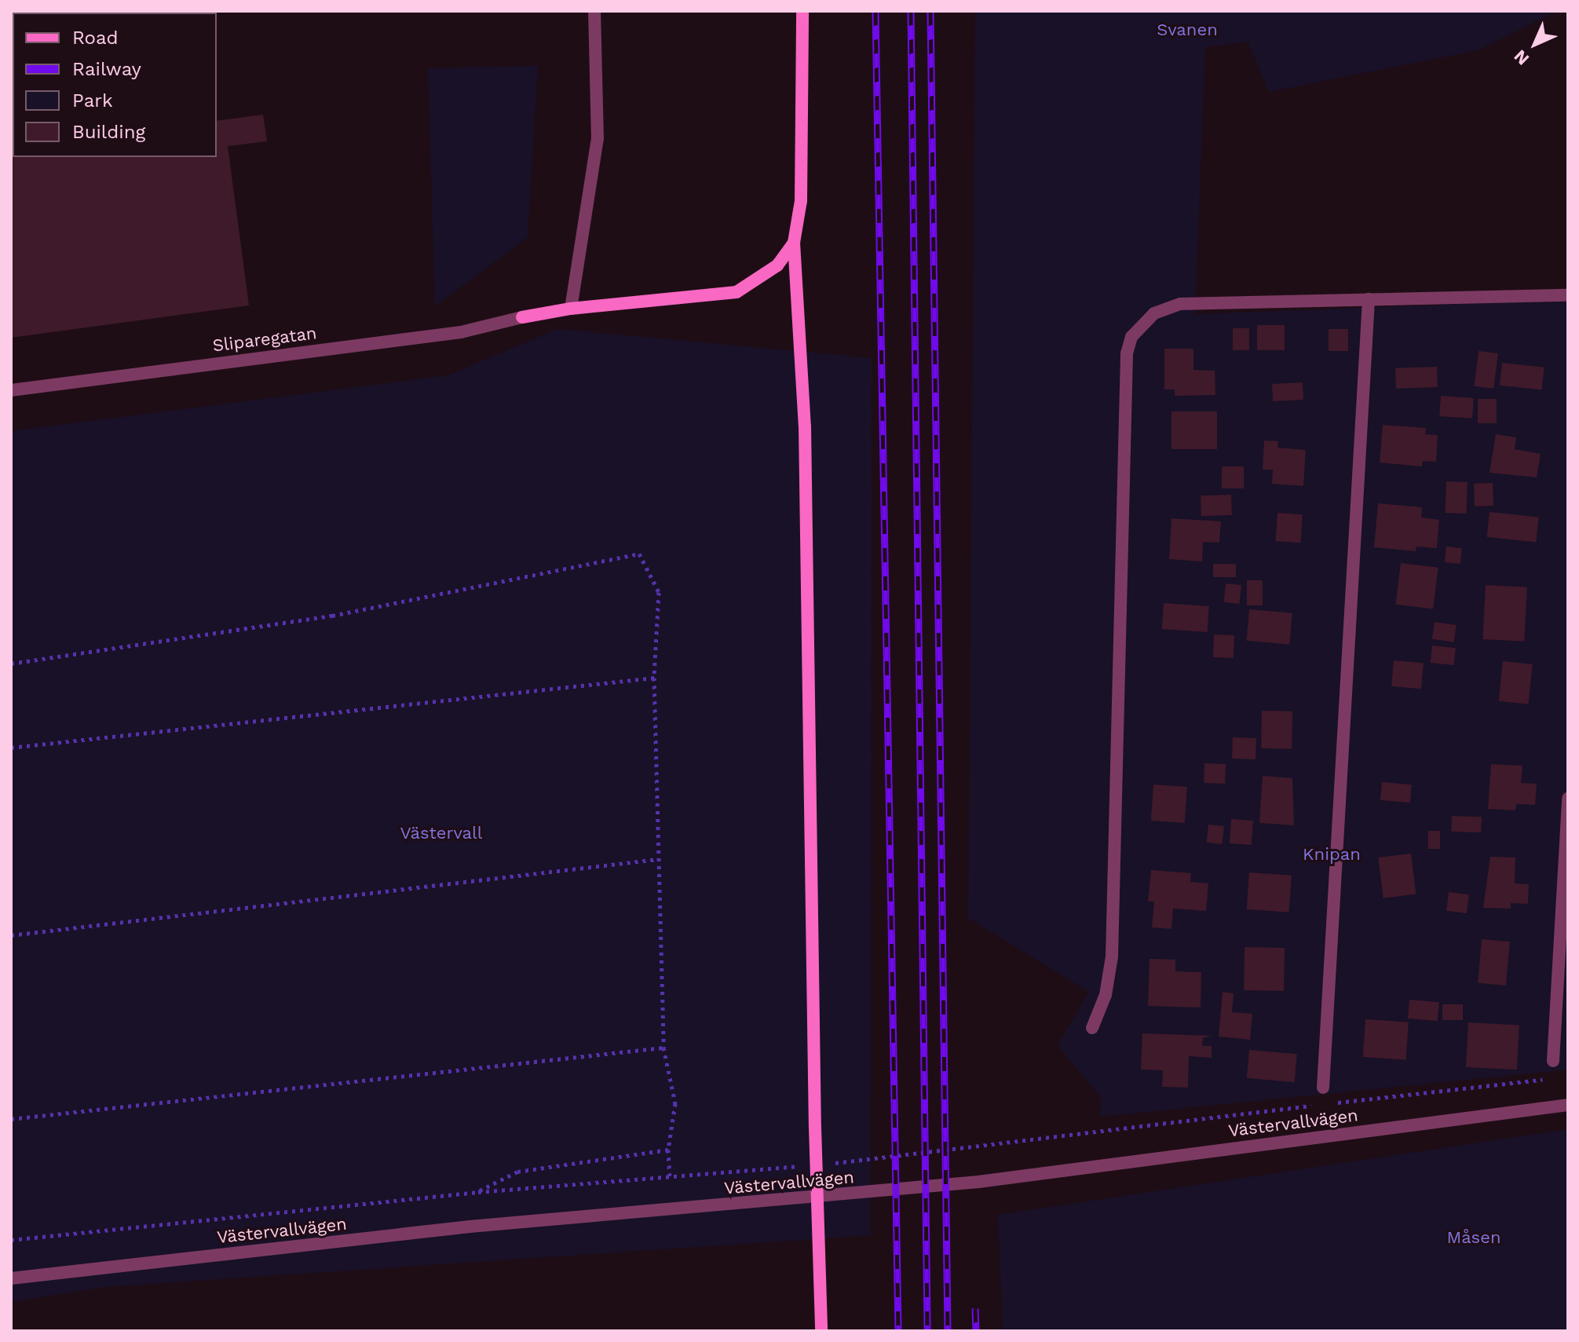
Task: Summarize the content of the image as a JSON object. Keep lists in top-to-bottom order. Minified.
{"streets":{"street":["Sliparegatan","Västervallvägen"]},"parks":["Svanen","Västervall","Knipan","Måsen"],"legend":["Road","Railway","Park","Building"],"north":"bottom left"}
